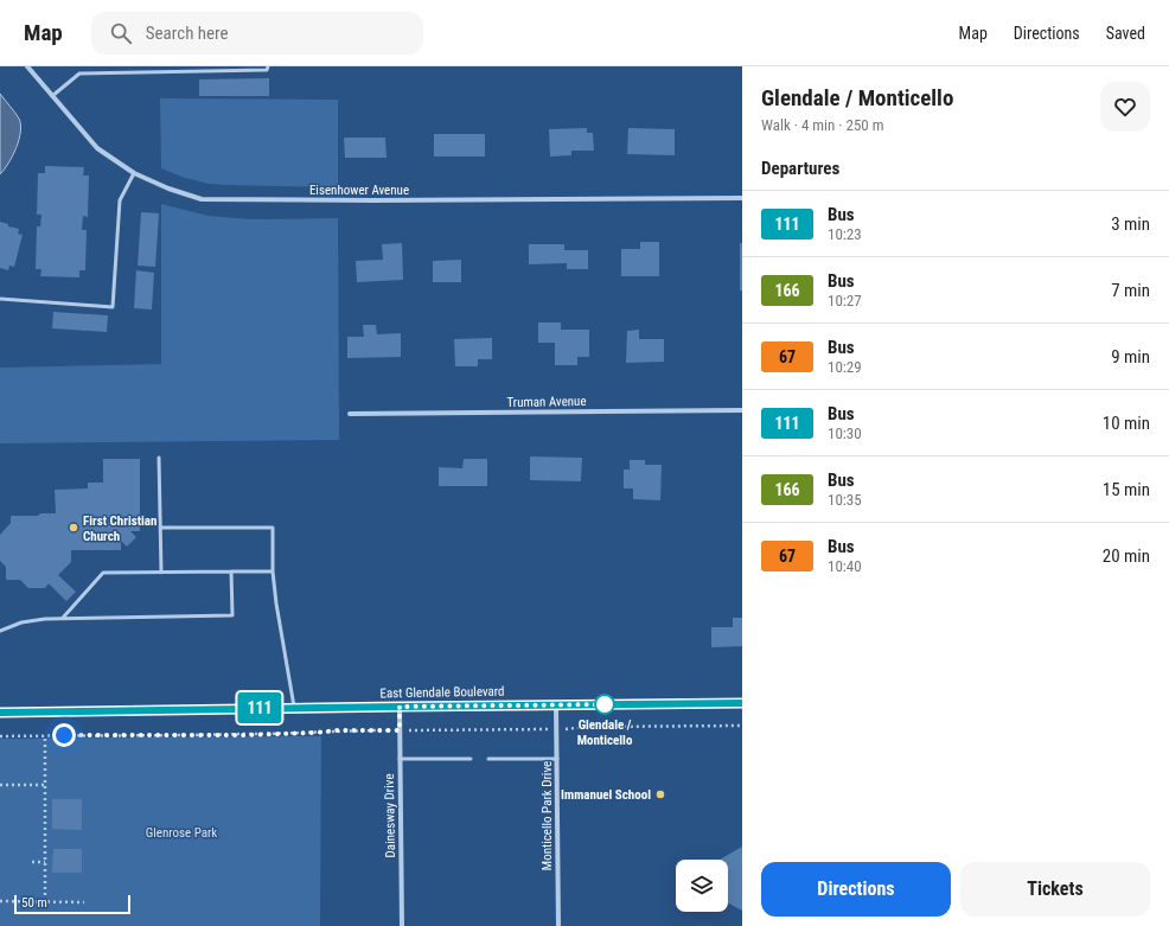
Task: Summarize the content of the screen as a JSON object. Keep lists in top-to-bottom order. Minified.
{"streets":{"street":["Eisenhower Avenue","Truman Avenue","East Glendale Boulevard","Dainesway Drive","Monticello Park Drive"]},"crossings":[["East Glendale Boulevard","Dainesway Drive"],["East Glendale Boulevard","Monticello Park Drive"]],"parks":["Glenrose Park"],"places":["First Christian Church","Glendale / Monticello","Immanuel School"],"lines":["bus line 111"],"scale_bar":"50 m","page":{"header":"Map","search":"Search here","nav":["Map","Directions","Saved"],"on_map":"111","heading":[["Glendale / Monticello","Walk · 4 min · 250 m"],"Departures"],"list":[{"mark":"111","name":"Bus","note":"10:23","value":"3 min"},{"mark":"166","name":"Bus","note":"10:27","value":"7 min"},{"mark":"67","name":"Bus","note":"10:29","value":"9 min"},{"mark":"111","name":"Bus","note":"10:30","value":"10 min"},{"mark":"166","name":"Bus","note":"10:35","value":"15 min"},{"mark":"67","name":"Bus","note":"10:40","value":"20 min"}],"buttons":["Directions","Tickets"],"scale":"50 m"}}
